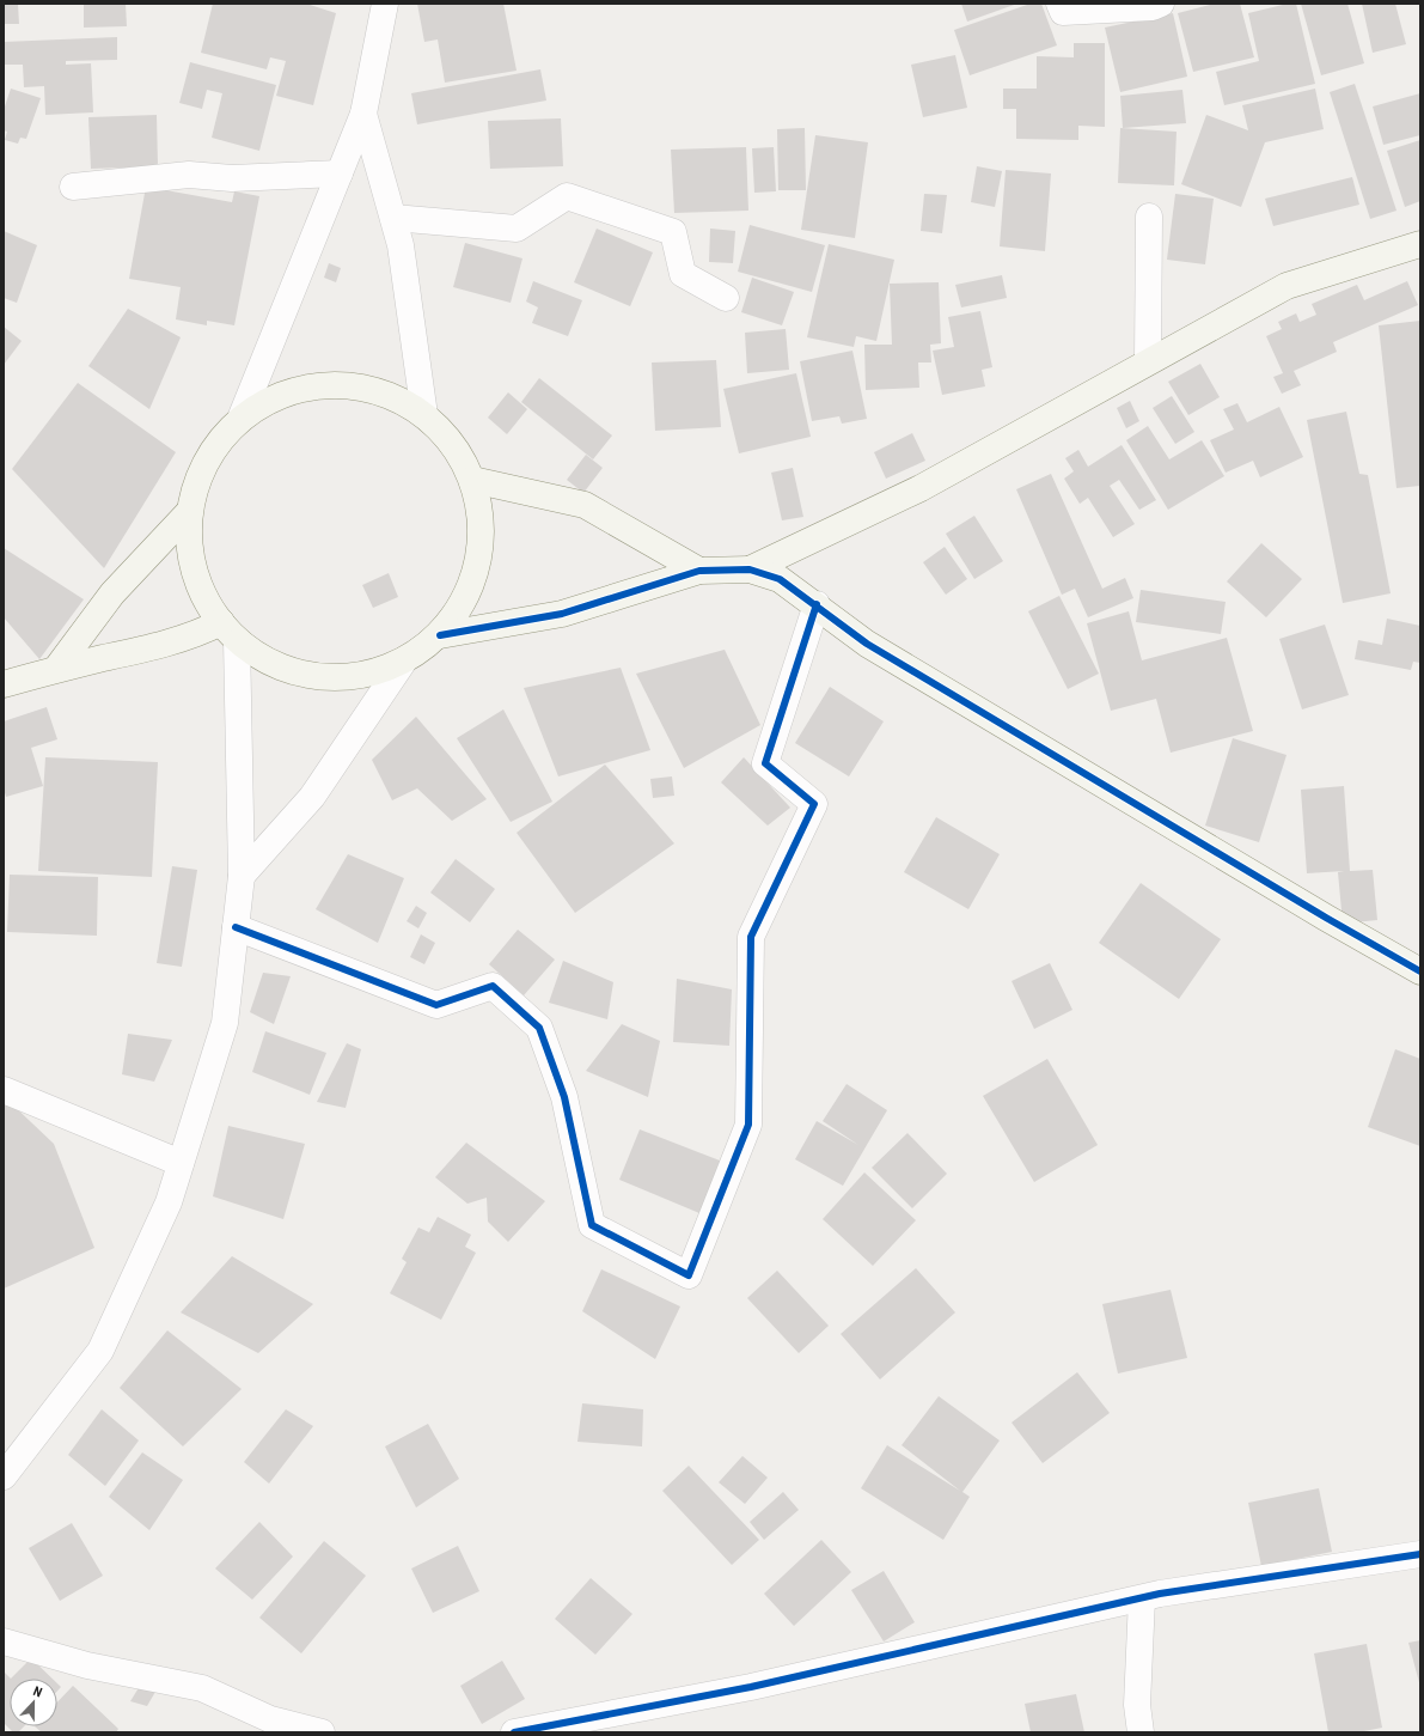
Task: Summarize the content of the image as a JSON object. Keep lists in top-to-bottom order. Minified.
{"north":"top"}
